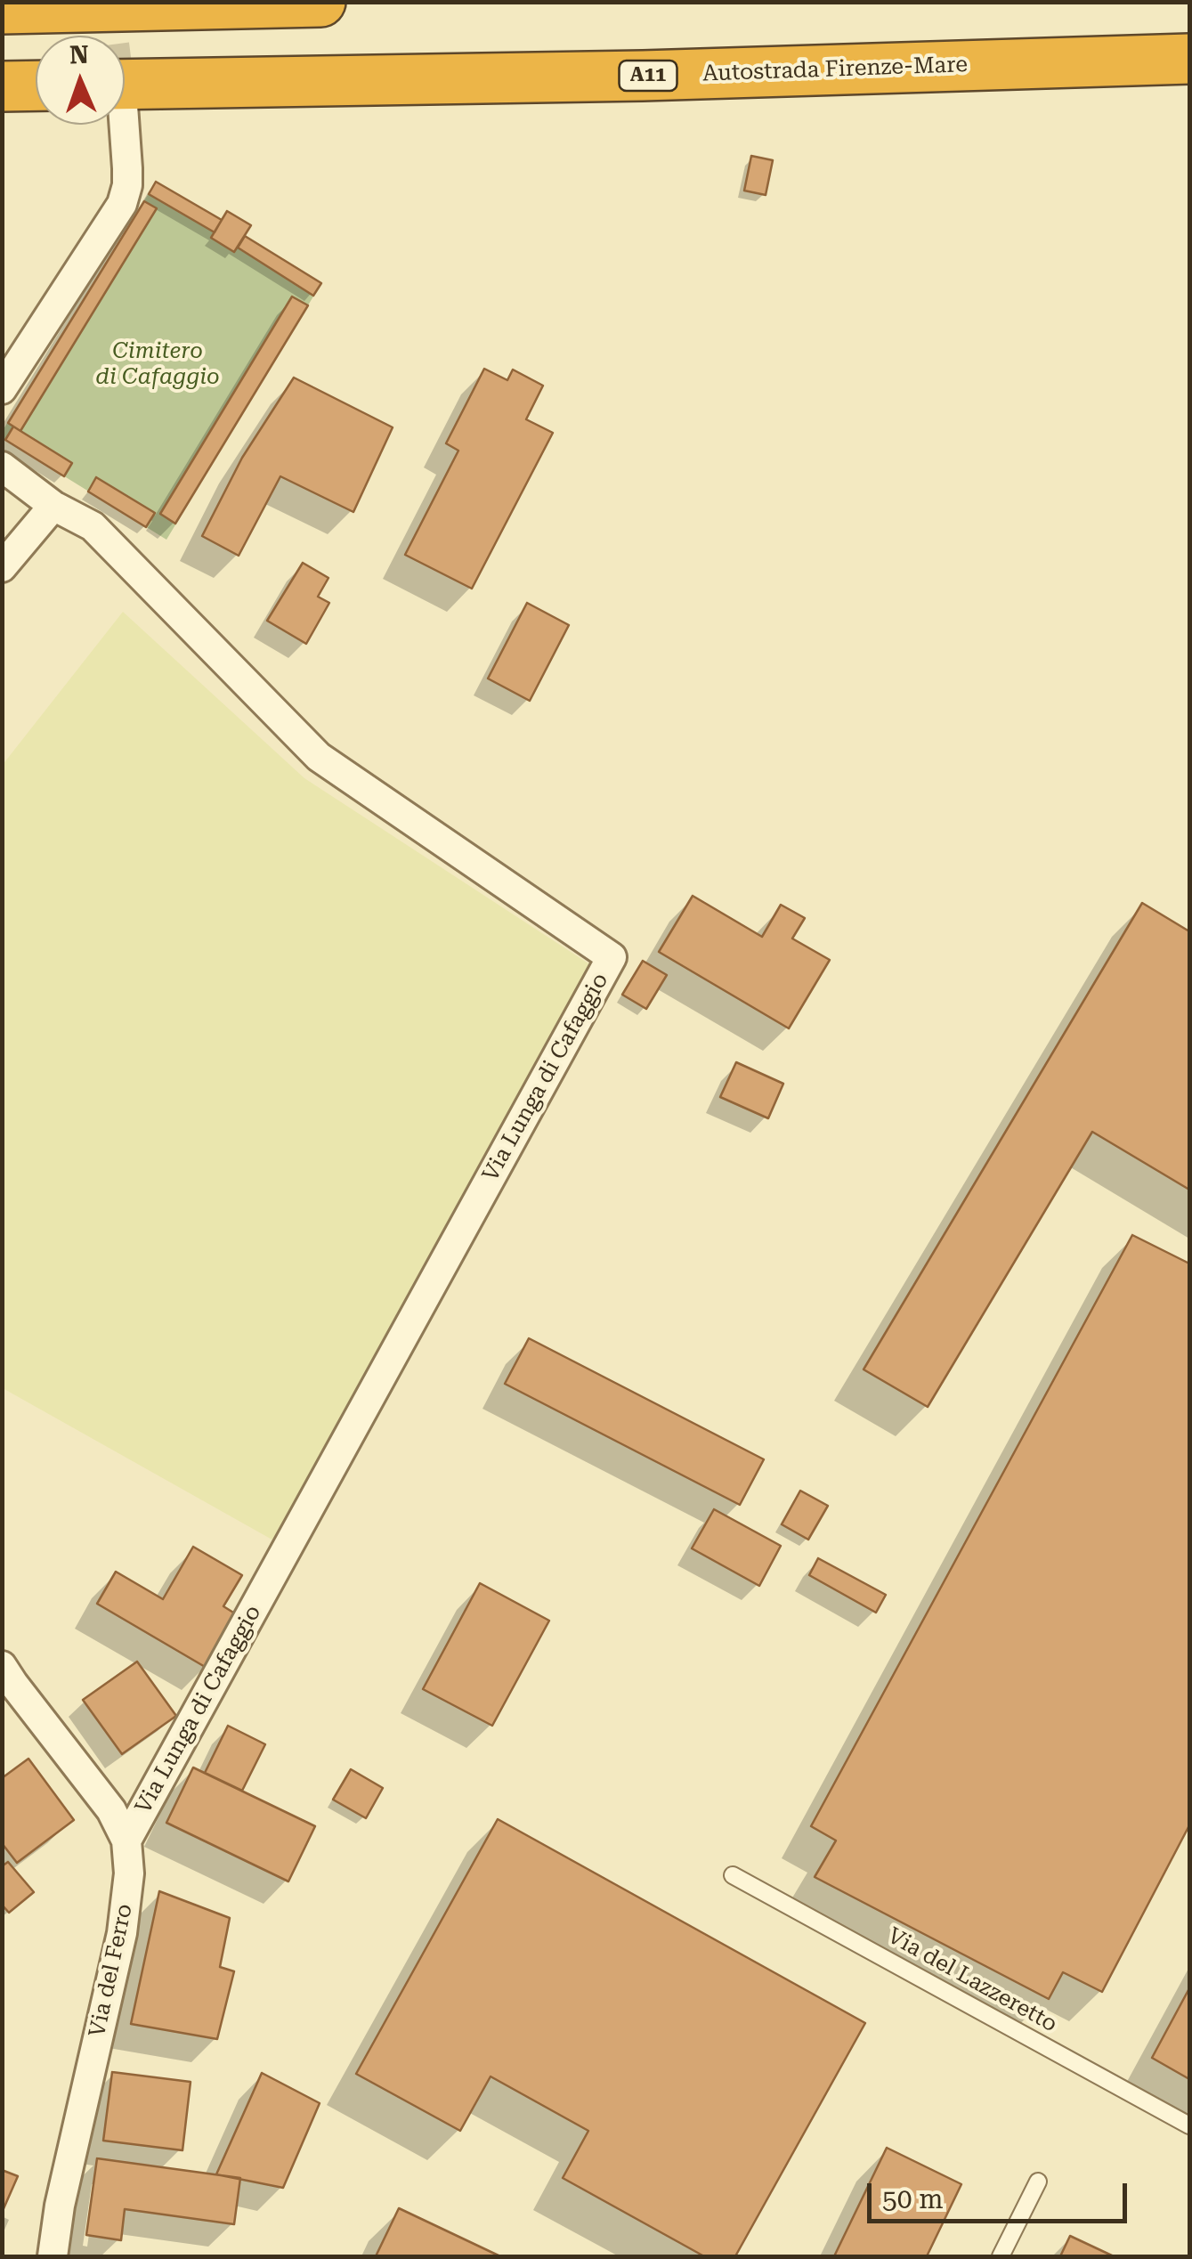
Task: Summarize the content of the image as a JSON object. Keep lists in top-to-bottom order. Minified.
{"streets":{"highway":["Autostrada Firenze-Mare","A11"],"street":["Via Lunga di Cafaggio","Via del Ferro"],"lane":["Via del Lazzeretto"]},"crossings":[["Via Lunga di Cafaggio","Via del Ferro"]],"parks":["Cimitero di Cafaggio"],"scale_bar":"50 m","north":"top"}
